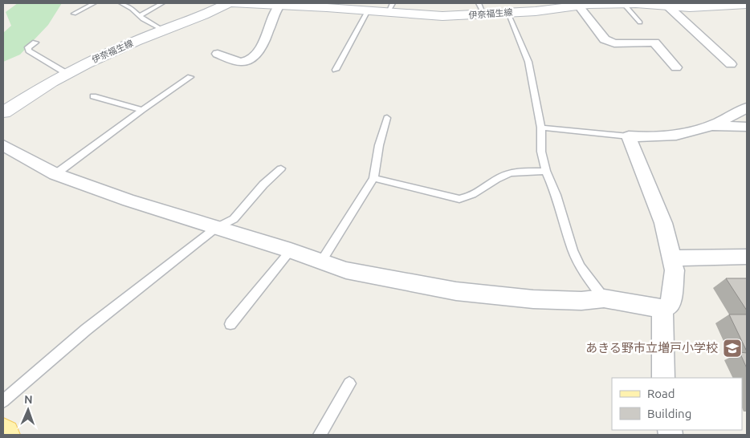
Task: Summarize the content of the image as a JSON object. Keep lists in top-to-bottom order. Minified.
{"streets":{"main road":["伊奈福生線"]},"places":{"school or university":["あきる野市立増戸小学校"]},"legend":["Road","Building"],"north":"top"}
